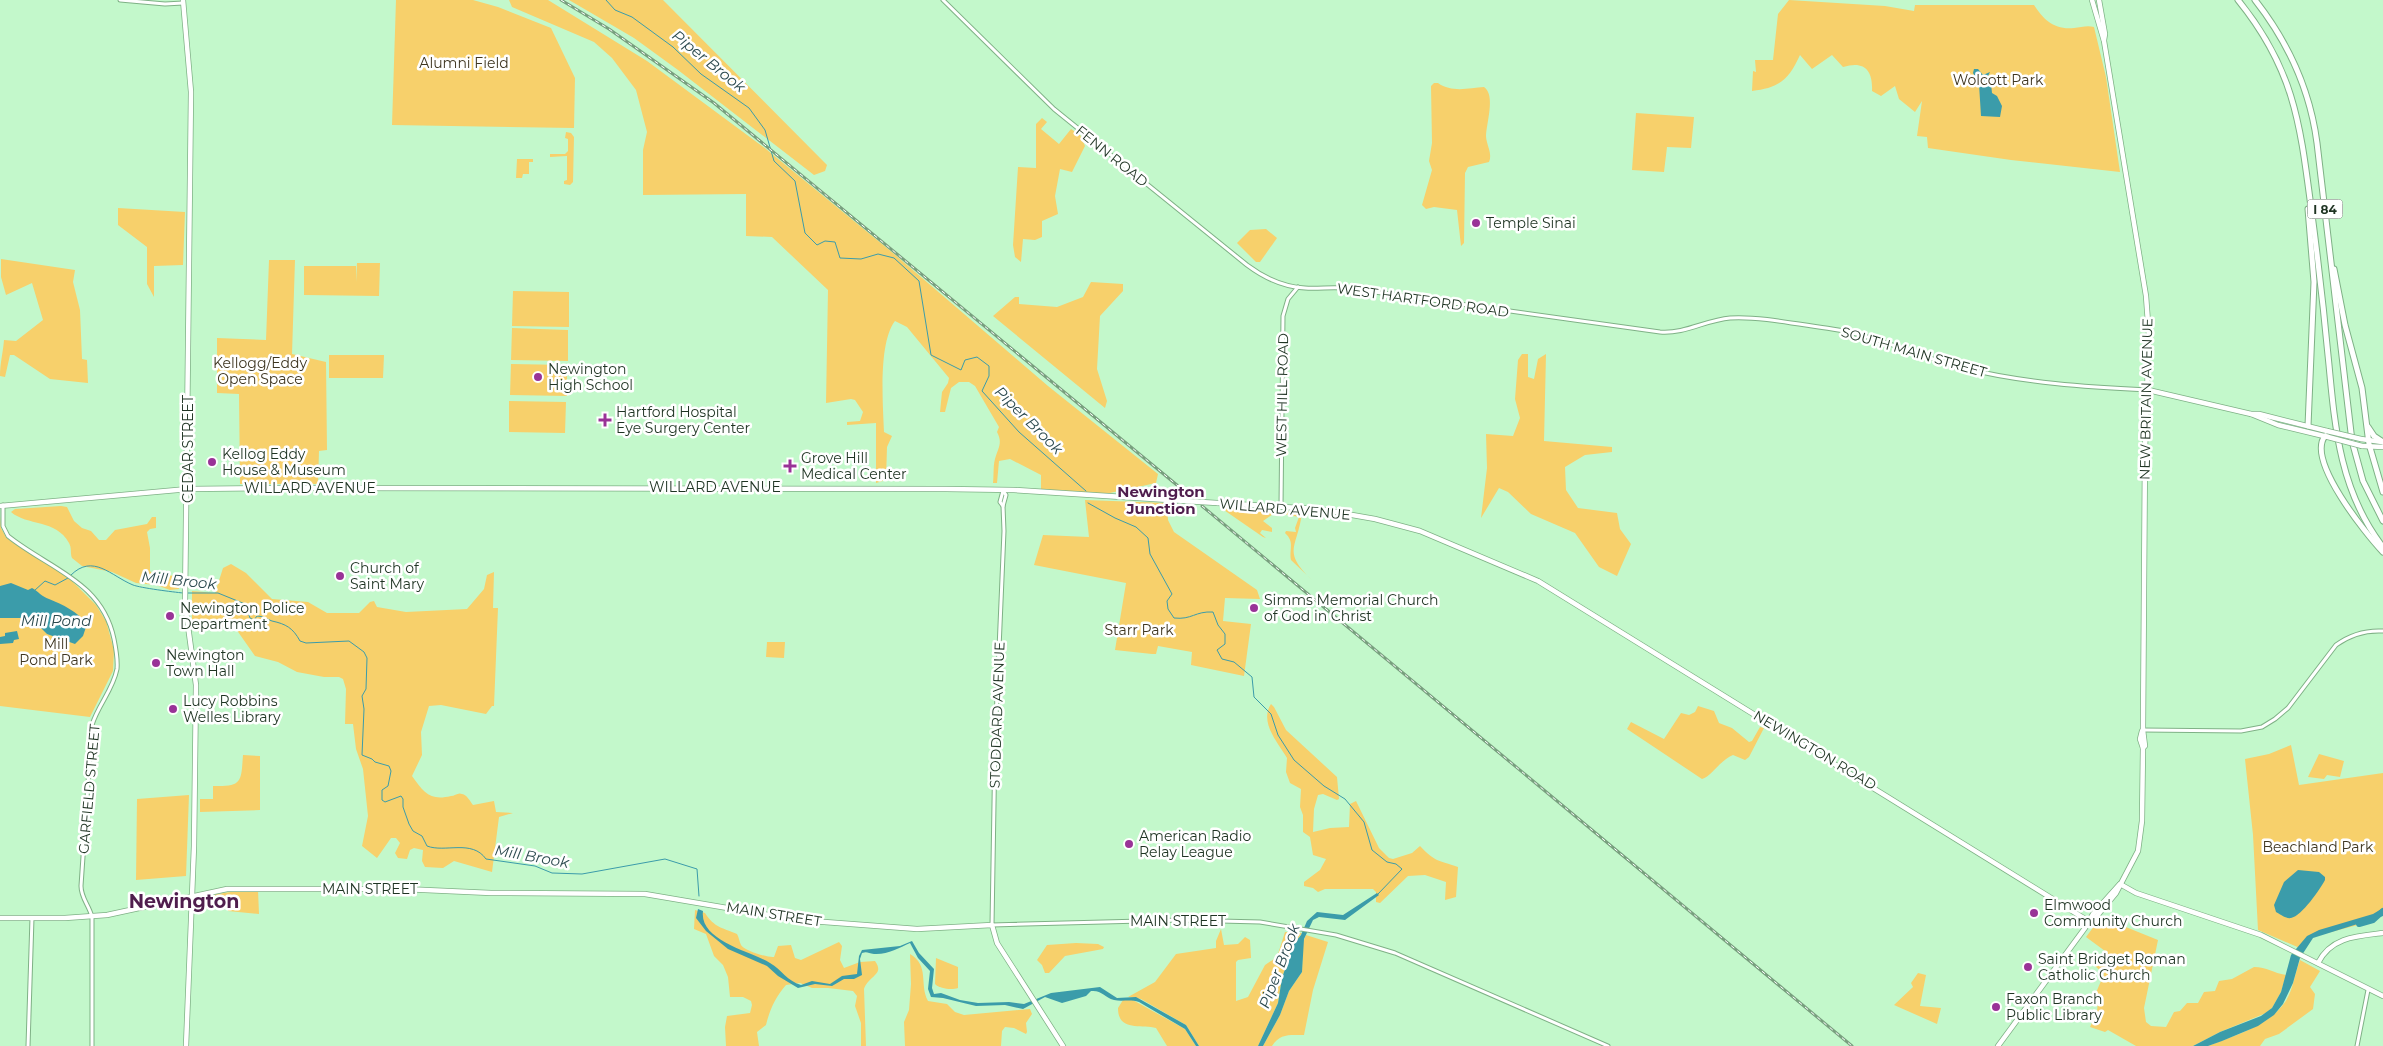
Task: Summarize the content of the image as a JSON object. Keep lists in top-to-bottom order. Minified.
{"streets":{"highway":["I 84"],"main road":["SOUTH MAIN STREET","NEW BRITAIN AVENUE","CEDAR STREET","WILLARD AVENUE","NEWINGTON ROAD","MAIN STREET"],"street":["FENN ROAD","WEST HARTFORD ROAD","WEST HILL ROAD","STODDARD AVENUE","GARFIELD STREET"]},"crossings":[["FENN ROAD","WEST HARTFORD ROAD"],["FENN ROAD","WEST HILL ROAD"],["WEST HARTFORD ROAD","SOUTH MAIN STREET"],["WEST HARTFORD ROAD","WEST HILL ROAD"],["SOUTH MAIN STREET","NEW BRITAIN AVENUE"],["WEST HILL ROAD","WILLARD AVENUE"],["NEW BRITAIN AVENUE","NEWINGTON ROAD"],["CEDAR STREET","WILLARD AVENUE"],["CEDAR STREET","MAIN STREET"],["WILLARD AVENUE","STODDARD AVENUE"],["WILLARD AVENUE","NEWINGTON ROAD"],["WILLARD AVENUE","GARFIELD STREET"],["STODDARD AVENUE","MAIN STREET"],["GARFIELD STREET","MAIN STREET"]],"districts":["Newington Junction","Newington"],"water":["Piper Brook","Mill Brook","Mill Pond"],"parks":["Alumni Field","Wolcott Park","Kellogg/Eddy Open Space","Starr Park","Mill Pond Park","Beachland Park"],"places":{"other":["Temple Sinai","Newington High School","Kellog Eddy House & Museum","Church of Saint Mary","Simms Memorial Church of God in Christ","Newington Police Department","Newington Town Hall","Lucy Robbins Welles Library","American Radio Relay League","Elmwood Community Church","Saint Bridget Roman Catholic Church","Faxon Branch Public Library"],"health":["Hartford Hospital Eye Surgery Center","Grove Hill Medical Center"]}}
